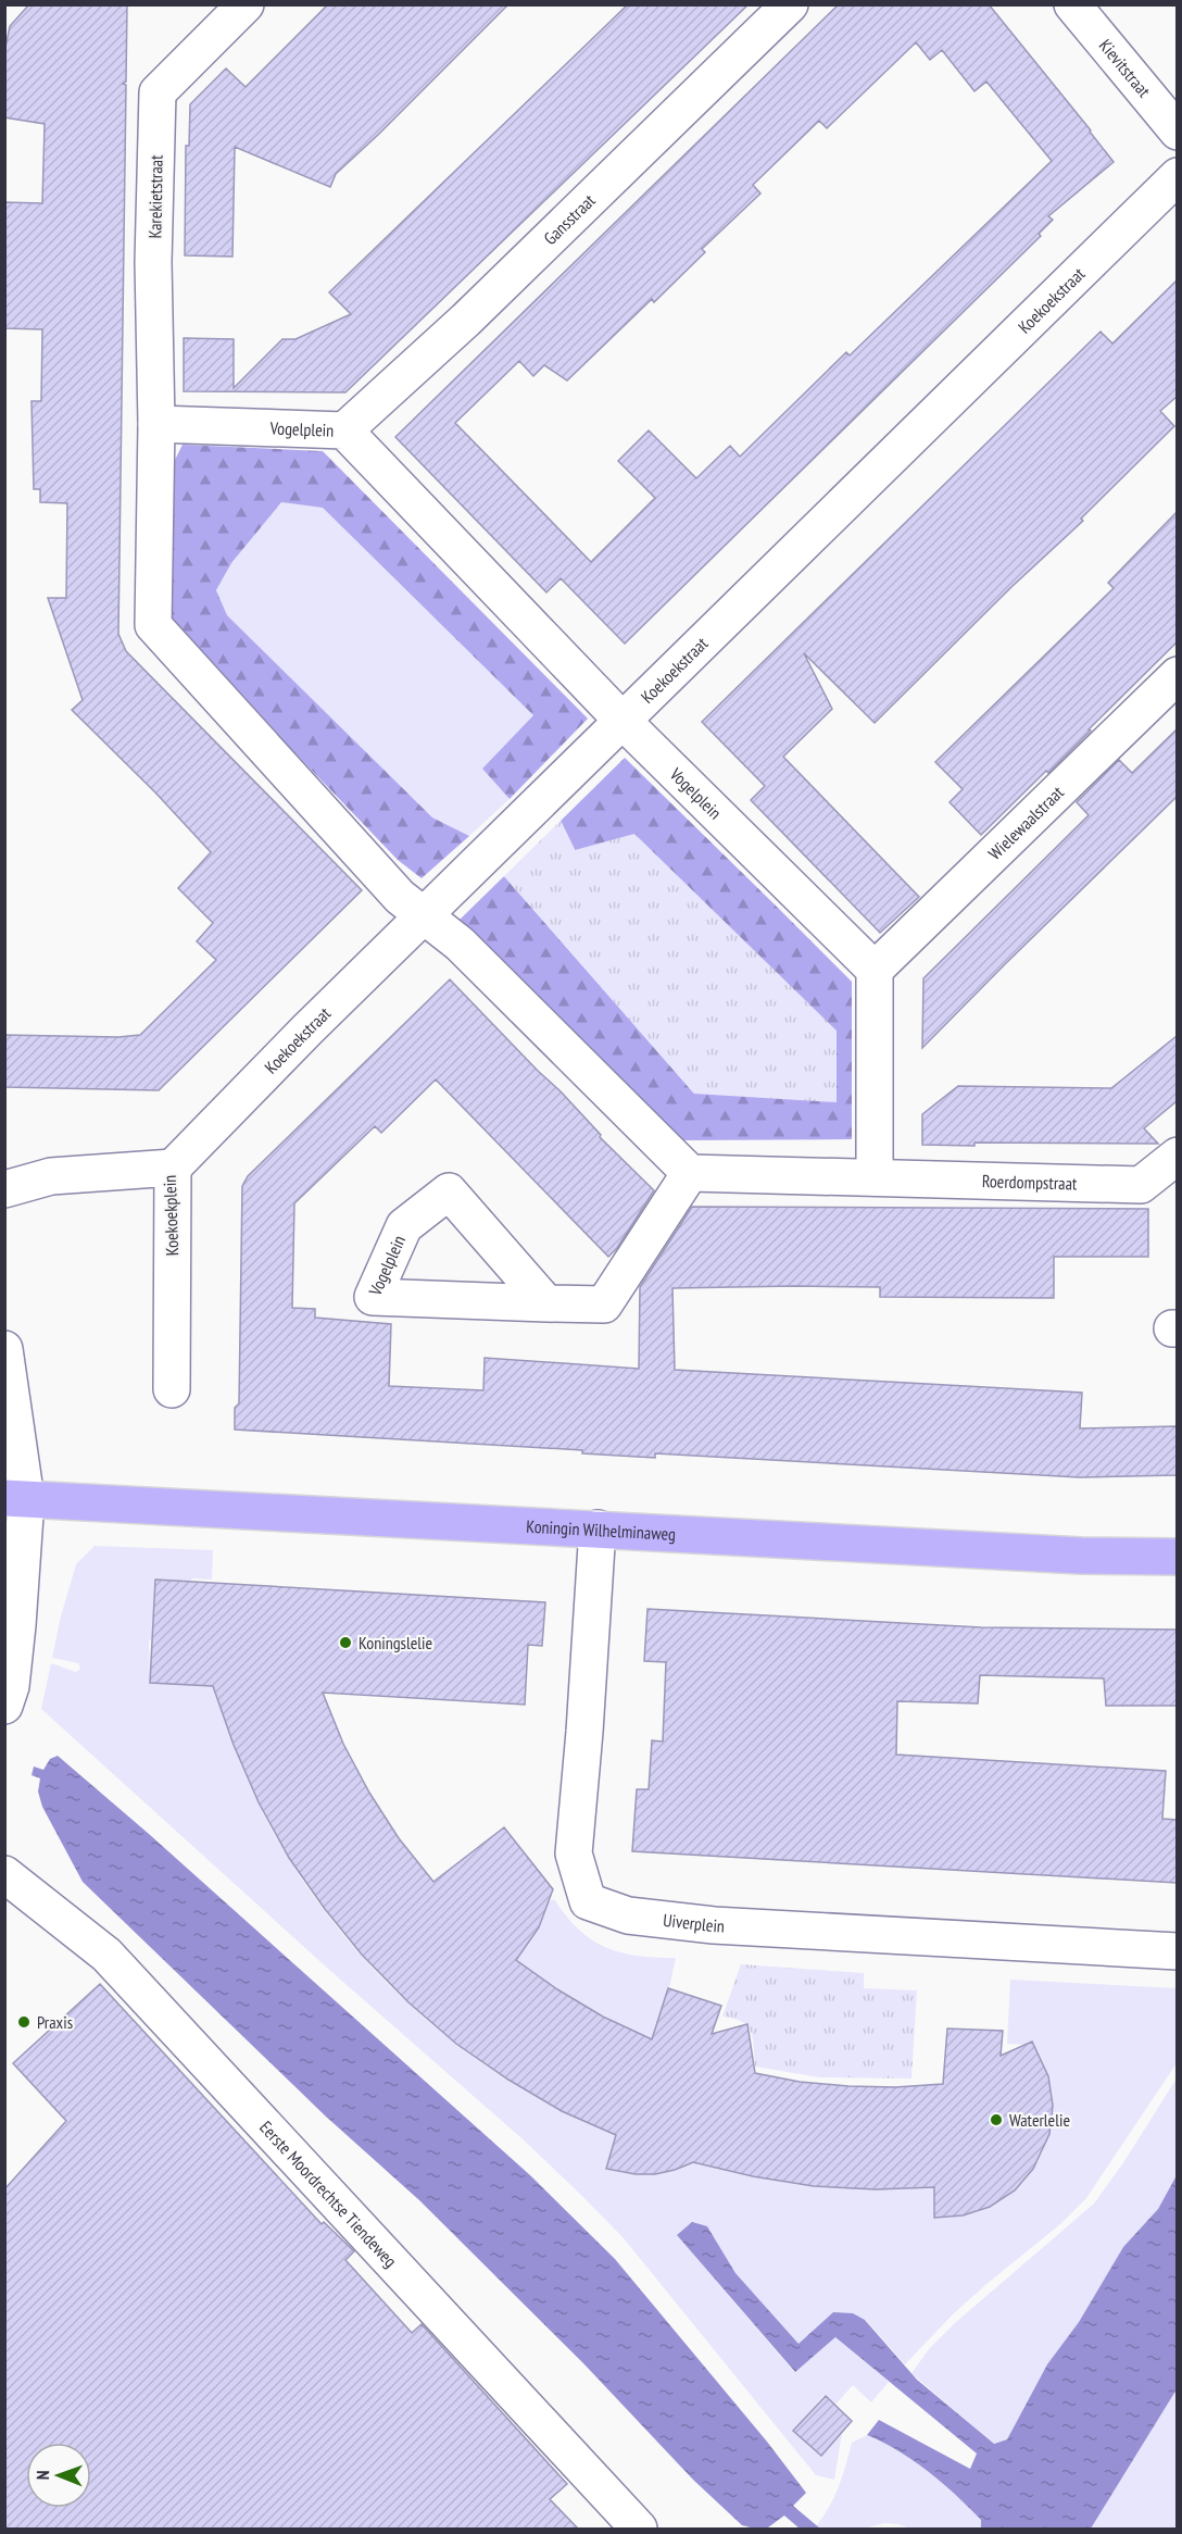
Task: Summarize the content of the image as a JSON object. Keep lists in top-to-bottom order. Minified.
{"streets":{"main road":["Koningin Wilhelminaweg"],"street":["Kievitstraat","Karekietstraat","Gansstraat","Koekoekstraat","Vogelplein","Wielewaalstraat","Roerdompstraat","Koekoekplein","Uiverplein","Eerste Moordrechtse Tiendeweg"]},"crossings":[["Karekietstraat","Vogelplein"],["Gansstraat","Vogelplein"],["Koekoekstraat","Vogelplein"],["Koekoekstraat","Koekoekplein"],["Vogelplein","Wielewaalstraat"],["Koningin Wilhelminaweg","Uiverplein"]],"places":["Koningslelie","Praxis","Waterlelie"],"north":"left"}
